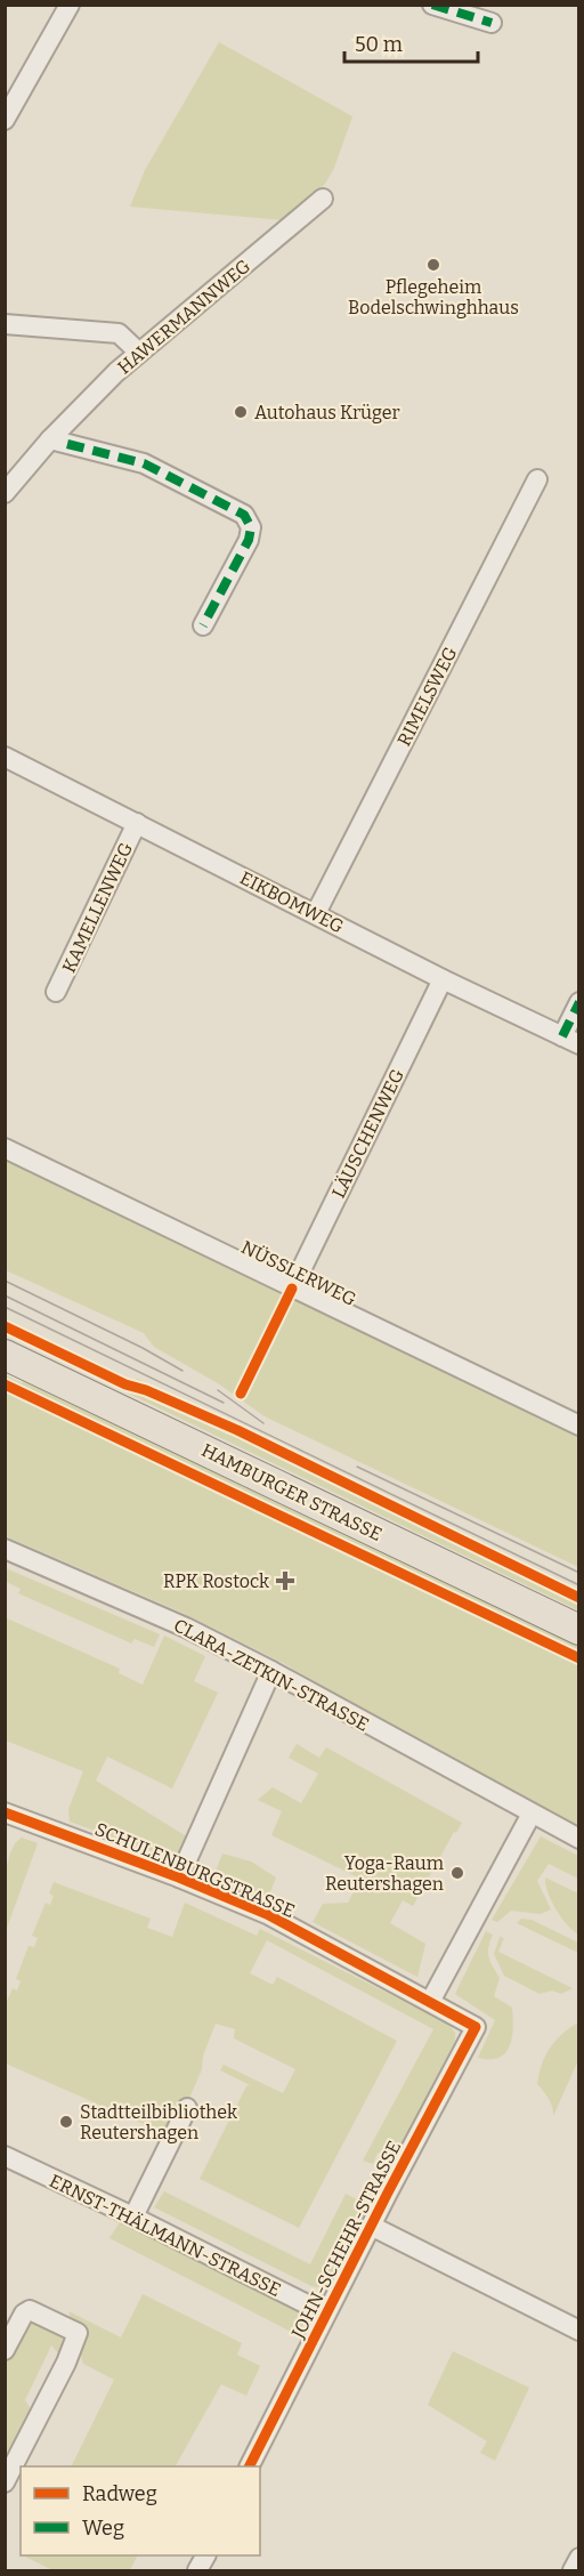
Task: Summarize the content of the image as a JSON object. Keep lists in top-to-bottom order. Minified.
{"streets":{"main road":["HAMBURGER STRASSE"],"street":["HAWERMANNWEG","RIMELSWEG","EIKBOMWEG","KAMELLENWEG","LÄUSCHENWEG","NÜSSLERWEG","CLARA-ZETKIN-STRASSE","SCHULENBURGSTRASSE","ERNST-THÄLMANN-STRASSE","JOHN-SCHEHR-STRASSE"]},"crossings":[["RIMELSWEG","EIKBOMWEG"],["EIKBOMWEG","KAMELLENWEG"],["EIKBOMWEG","LÄUSCHENWEG"],["LÄUSCHENWEG","NÜSSLERWEG"],["SCHULENBURGSTRASSE","JOHN-SCHEHR-STRASSE"],["ERNST-THÄLMANN-STRASSE","JOHN-SCHEHR-STRASSE"]],"places":{"other":["Pflegeheim Bodelschwinghhaus","Autohaus Krüger","Yoga-Raum Reutershagen","Stadtteilbibliothek Reutershagen"],"health":["RPK Rostock"]},"legend":["Radweg","Weg"],"scale_bar":"50 m"}
